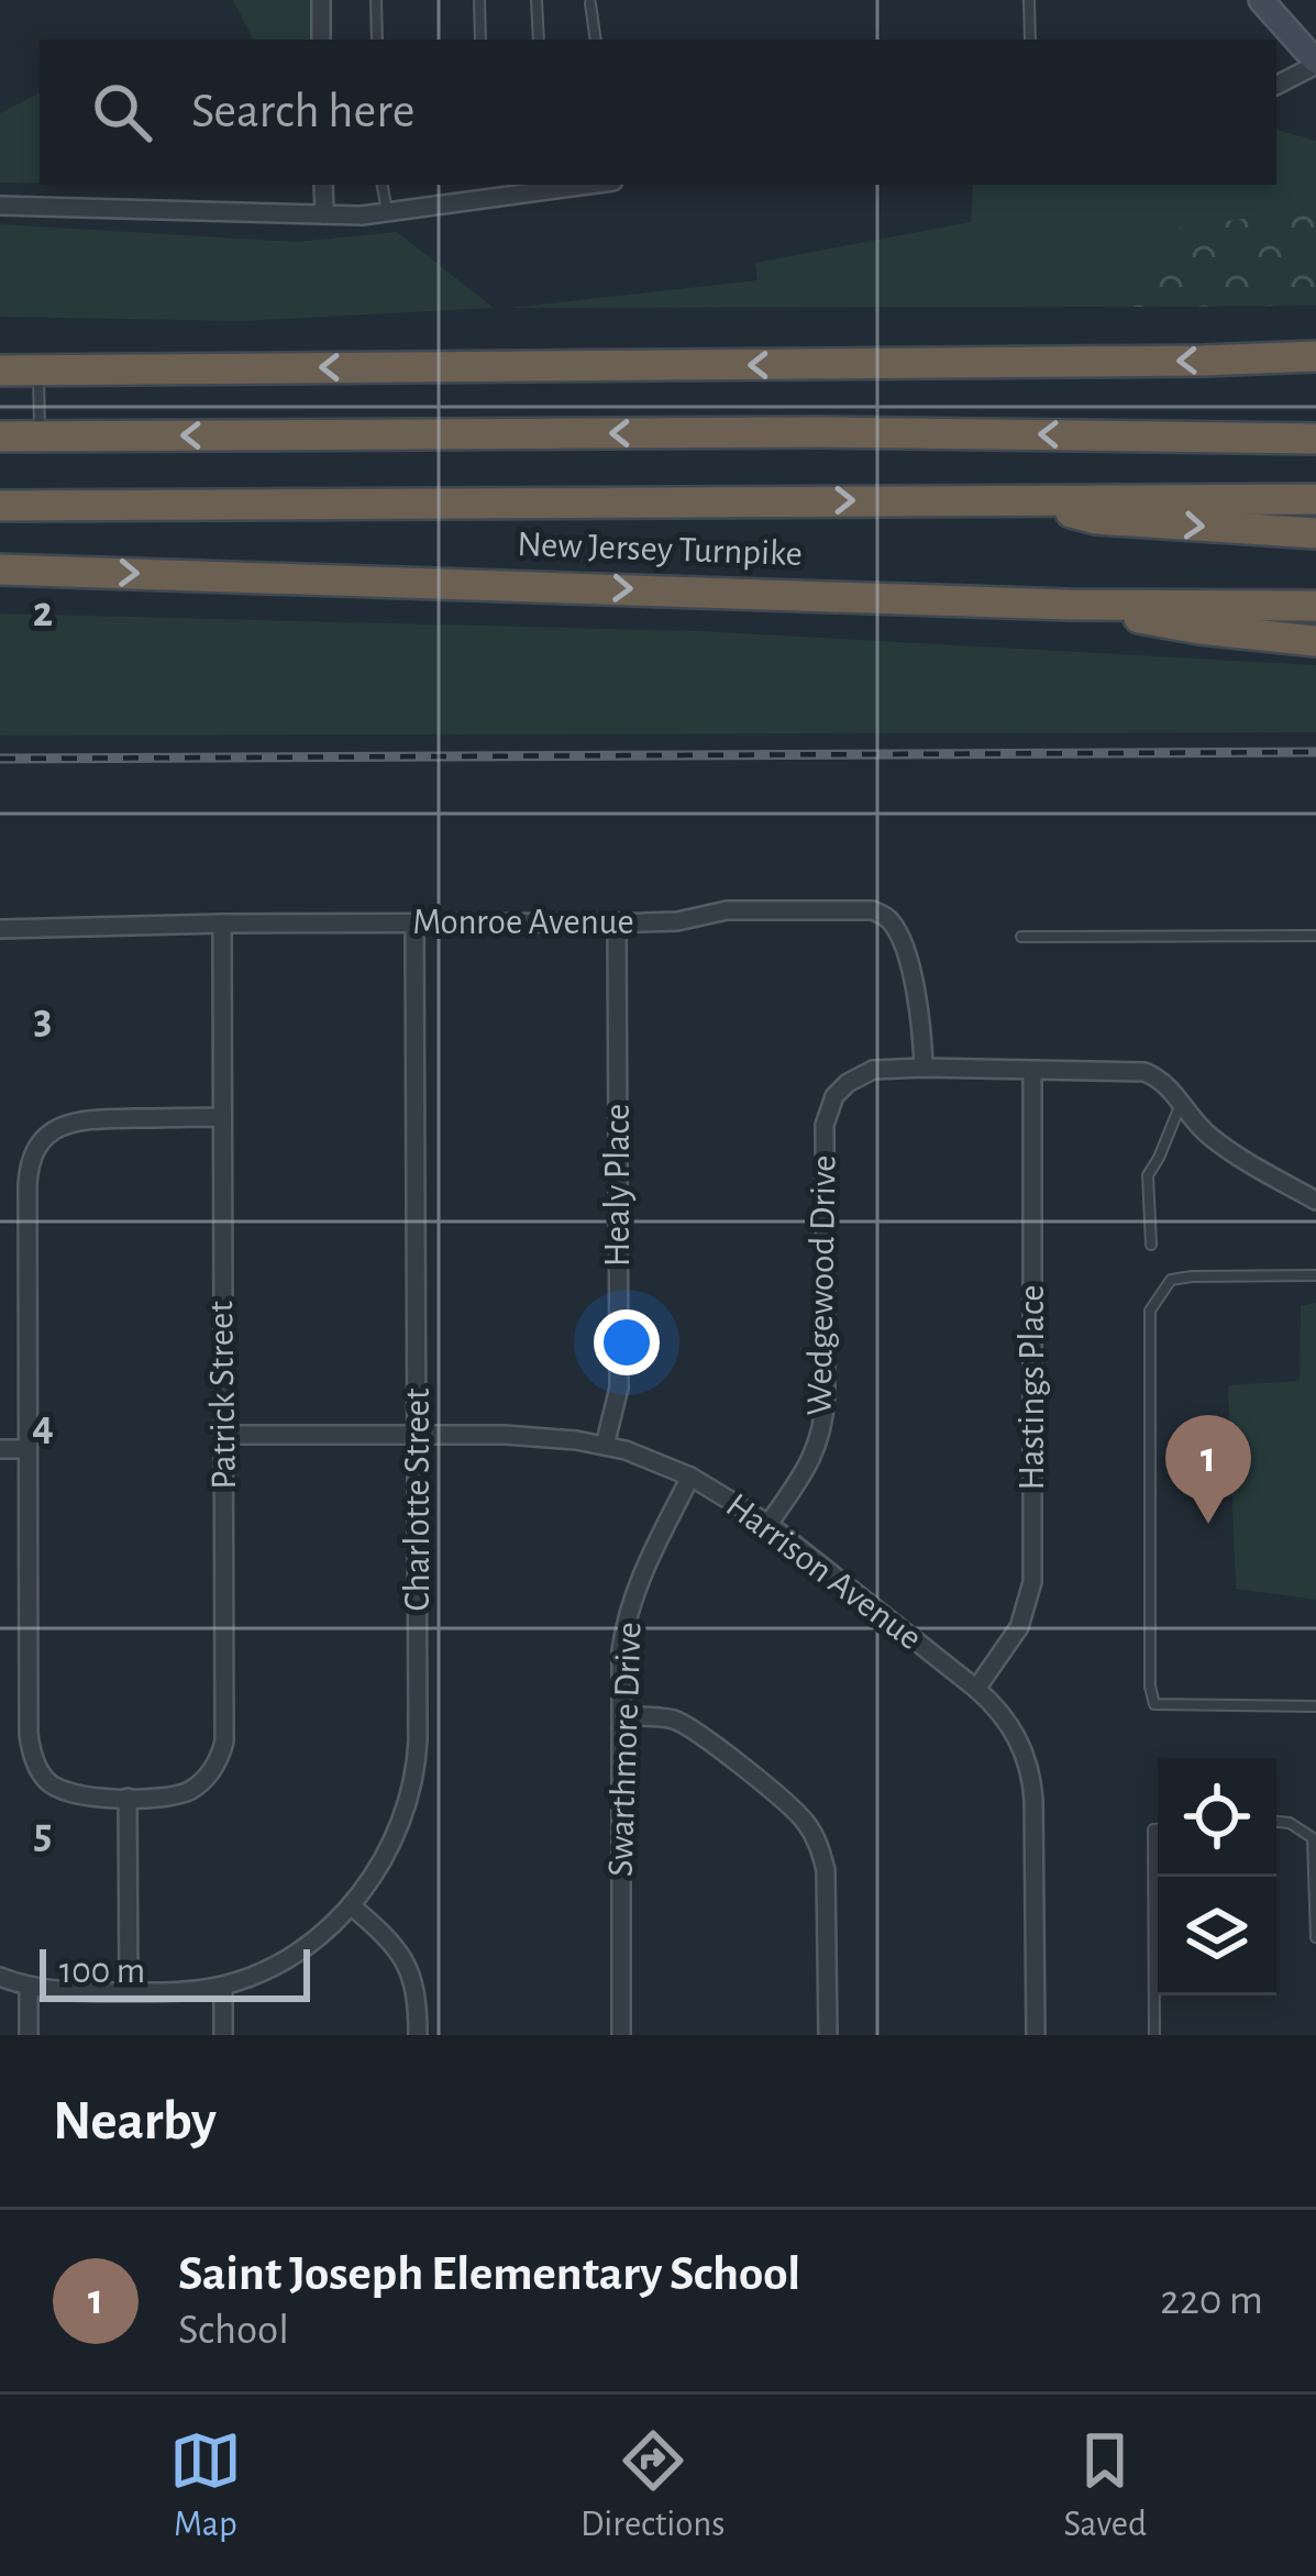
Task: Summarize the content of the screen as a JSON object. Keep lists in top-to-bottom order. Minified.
{"streets":{"highway":["New Jersey Turnpike"],"street":["Monroe Avenue","Healy Place","Wedgewood Drive","Hastings Place","Patrick Street","Charlotte Street","Harrison Avenue","Swarthmore Drive"]},"crossings":[["Monroe Avenue","Healy Place"],["Monroe Avenue","Wedgewood Drive"],["Monroe Avenue","Patrick Street"],["Monroe Avenue","Charlotte Street"],["Healy Place","Harrison Avenue"],["Wedgewood Drive","Hastings Place"],["Wedgewood Drive","Harrison Avenue"],["Hastings Place","Harrison Avenue"],["Patrick Street","Harrison Avenue"],["Charlotte Street","Harrison Avenue"],["Harrison Avenue","Swarthmore Drive"]],"scale_bar":"100 m","page":{"search":"Search here","pins":"1","scale":"100 m","heading":"Nearby","list":[{"mark":"1","name":"Saint Joseph Elementary School","note":"School","value":"220 m"}],"nav":["Map","Directions","Saved"]},"grid":{"rows":["2","3","4","5"]}}
